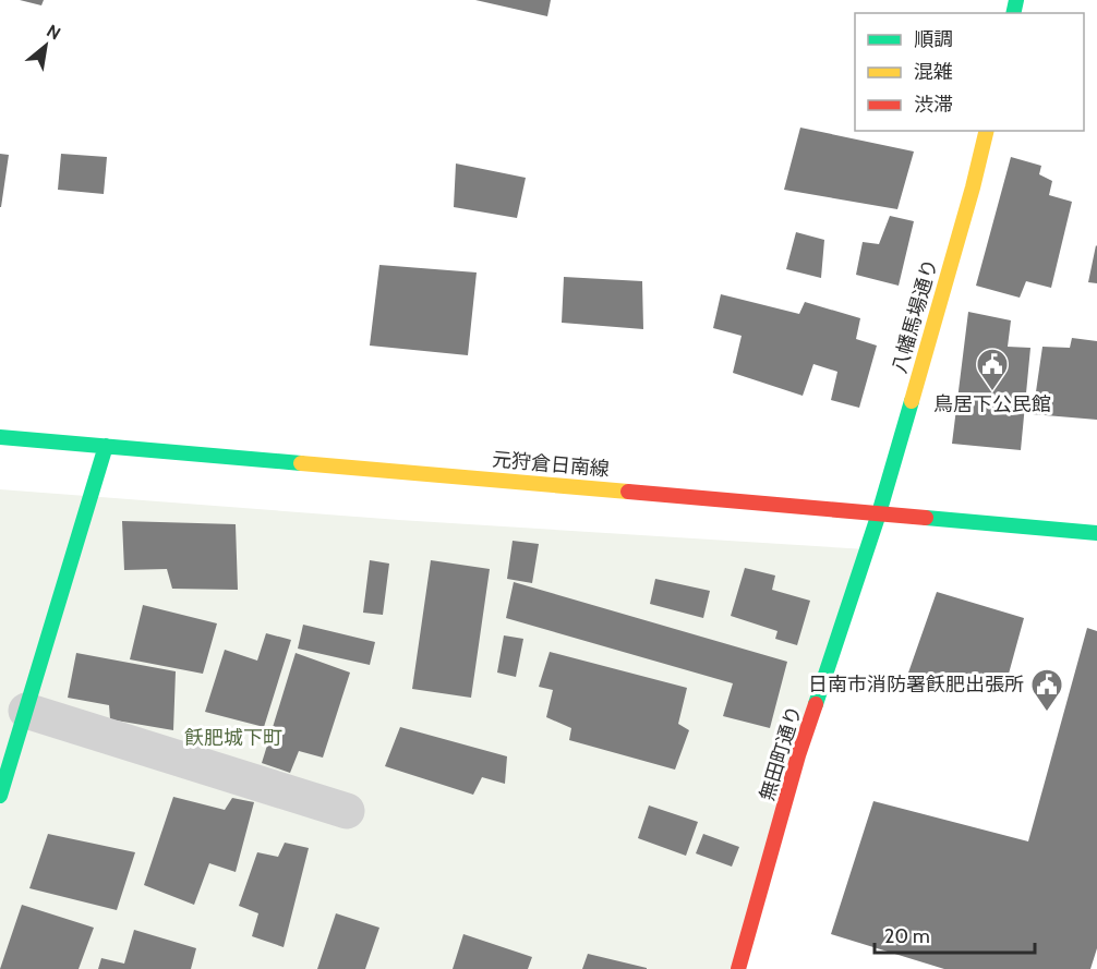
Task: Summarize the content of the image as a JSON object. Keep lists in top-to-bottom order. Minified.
{"streets":{"street":["八幡馬場通り","元狩倉日南線","無田町通り"]},"crossings":[["八幡馬場通り","元狩倉日南線"],["八幡馬場通り","無田町通り"],["元狩倉日南線","無田町通り"]],"parks":["飫肥城下町"],"places":{"public building":["鳥居下公民館","日南市消防署飫肥出張所"]},"legend":["順調","混雑","渋滞"],"scale_bar":"20 m","north":"top right"}
